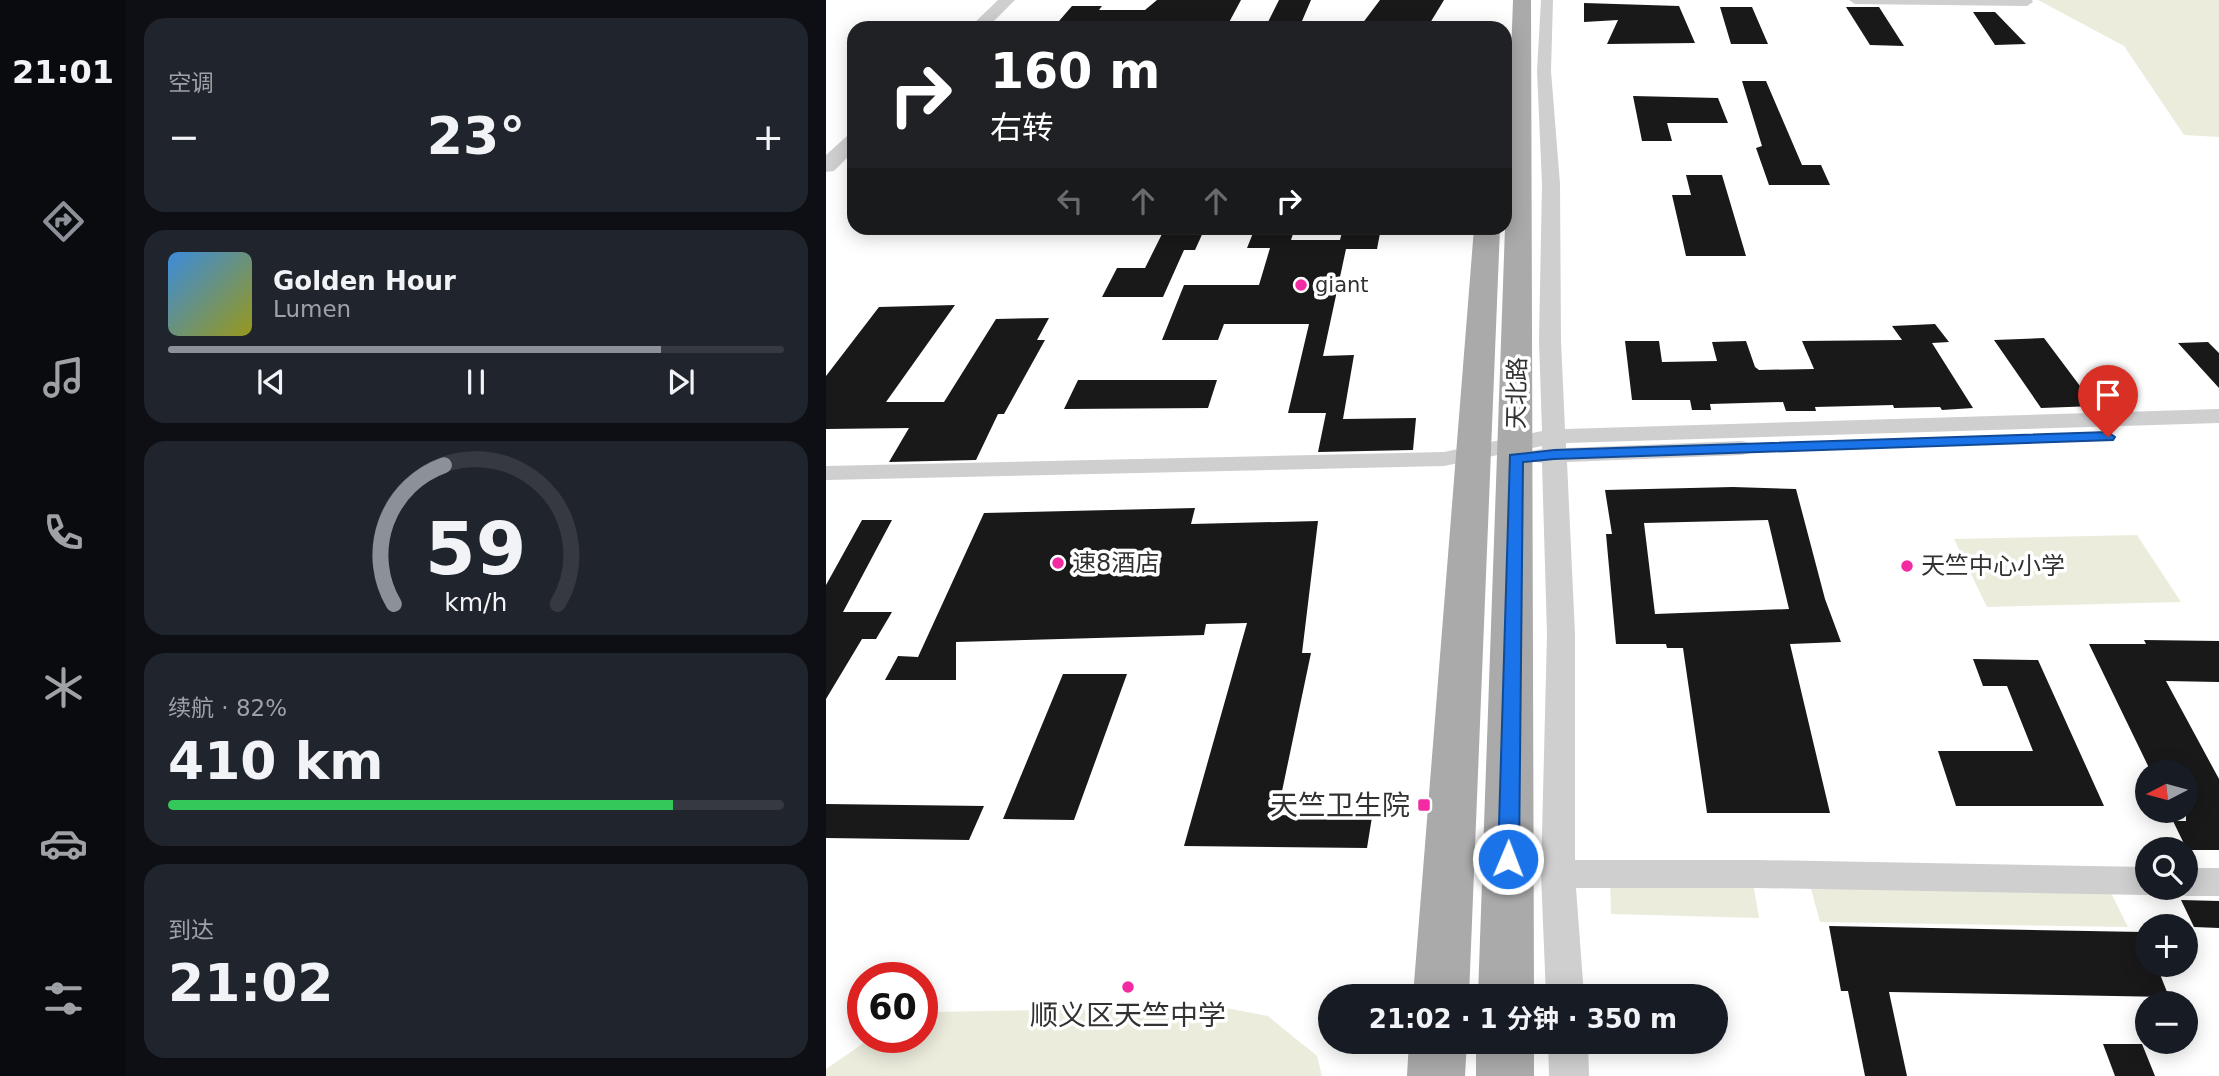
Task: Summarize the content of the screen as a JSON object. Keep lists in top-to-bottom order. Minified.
{"streets":{"main road":["天北路"]},"places":{"other":["giant","速8酒店","天竺中心小学","顺义区天竺中学"],"transit":["天竺卫生院"]},"north":"left","page":{"tabs":"21:01","tile":["空调",["续航 · 82%","410 km"],["到达","21:02"]],"turn":["160 m","右转"],"heat":["−","23°","+"],"song":["Golden Hour","Lumen"],"map_buttons":["+","−"],"limit":"60","trip":"21:02 · 1 分钟 · 350 m","gauge":["59","km/h"]}}
